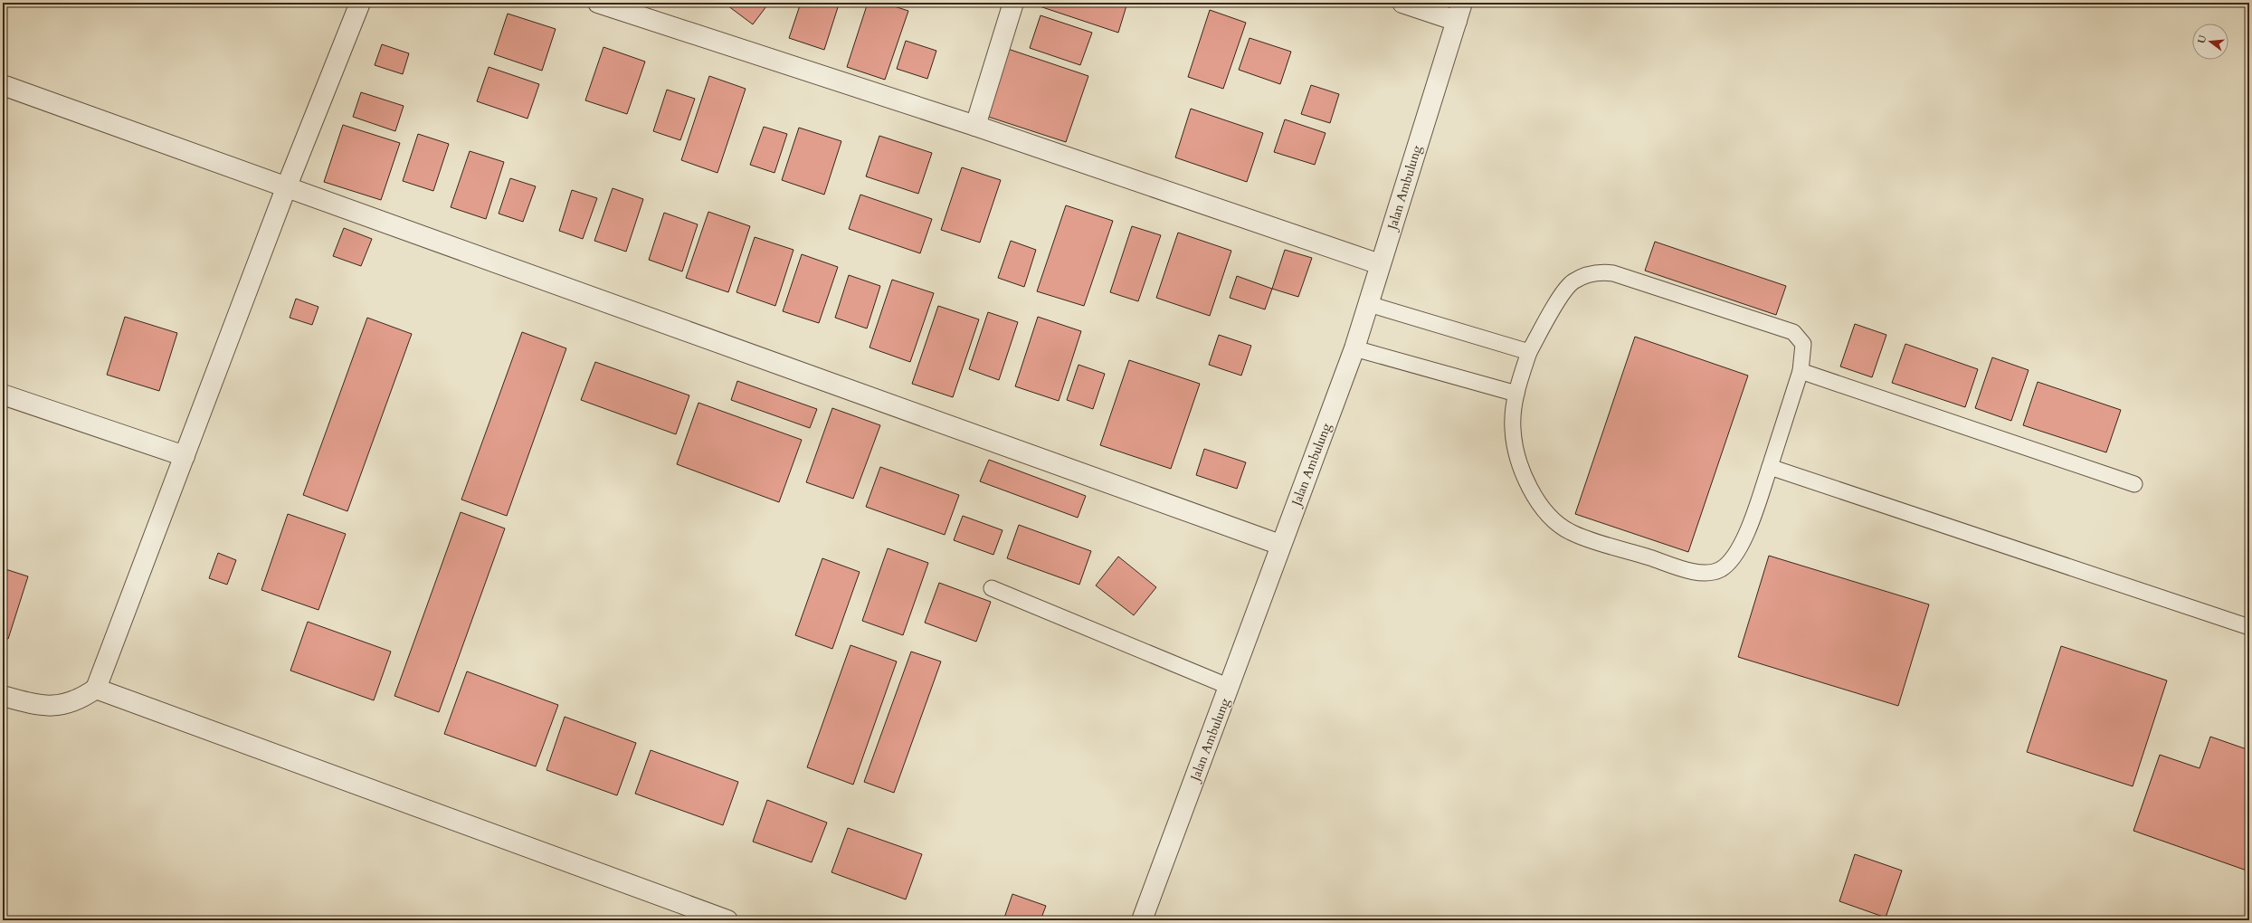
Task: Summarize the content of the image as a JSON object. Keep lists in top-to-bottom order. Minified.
{"streets":{"street":["Jalan Ambulung"]},"north":"left"}
